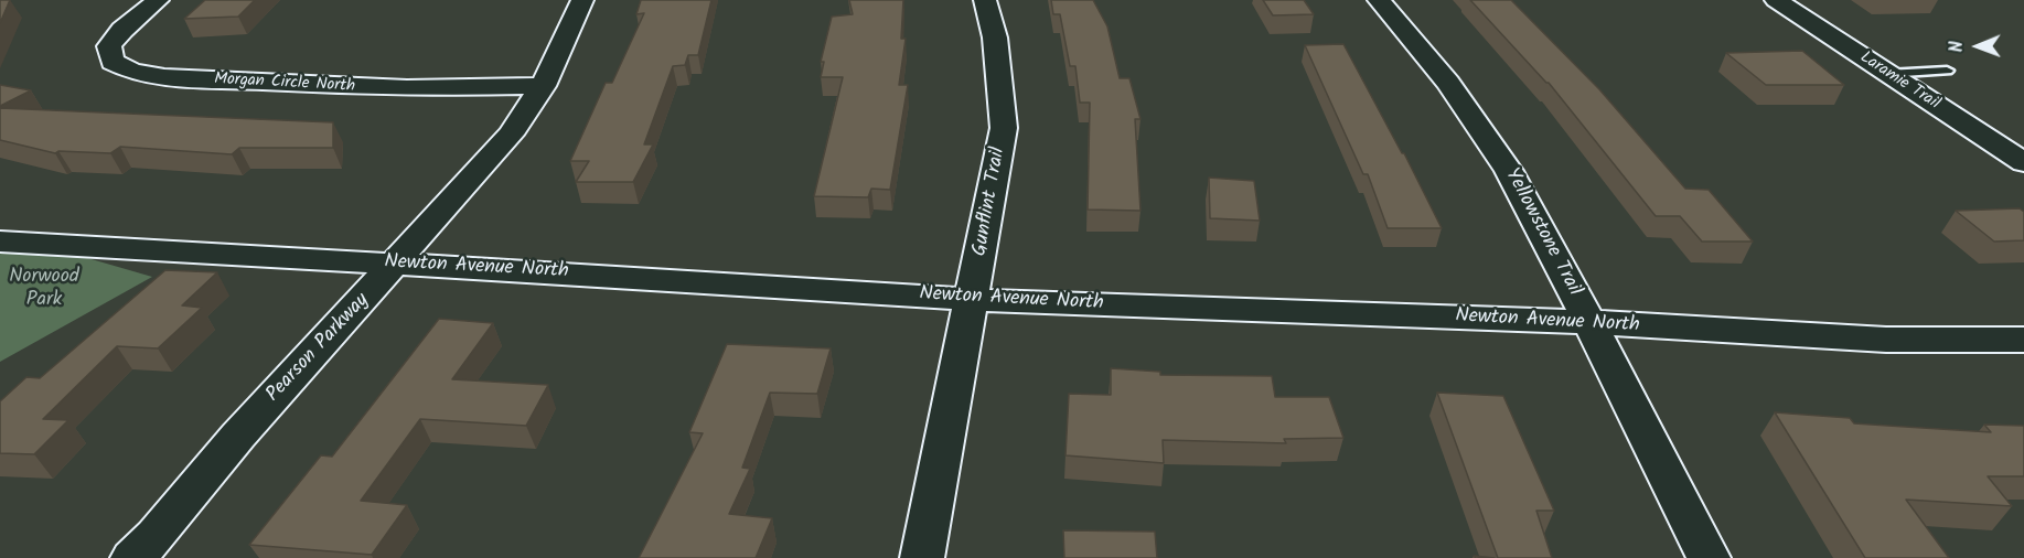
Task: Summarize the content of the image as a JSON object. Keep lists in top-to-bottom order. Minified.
{"streets":{"street":["Laramie Trail","Morgan Circle North","Gunflint Trail","Yellowstone Trail","Newton Avenue North","Pearson Parkway"]},"crossings":[["Morgan Circle North","Pearson Parkway"],["Gunflint Trail","Newton Avenue North"],["Yellowstone Trail","Newton Avenue North"],["Newton Avenue North","Pearson Parkway"]],"parks":["Norwood Park"],"north":"left"}
